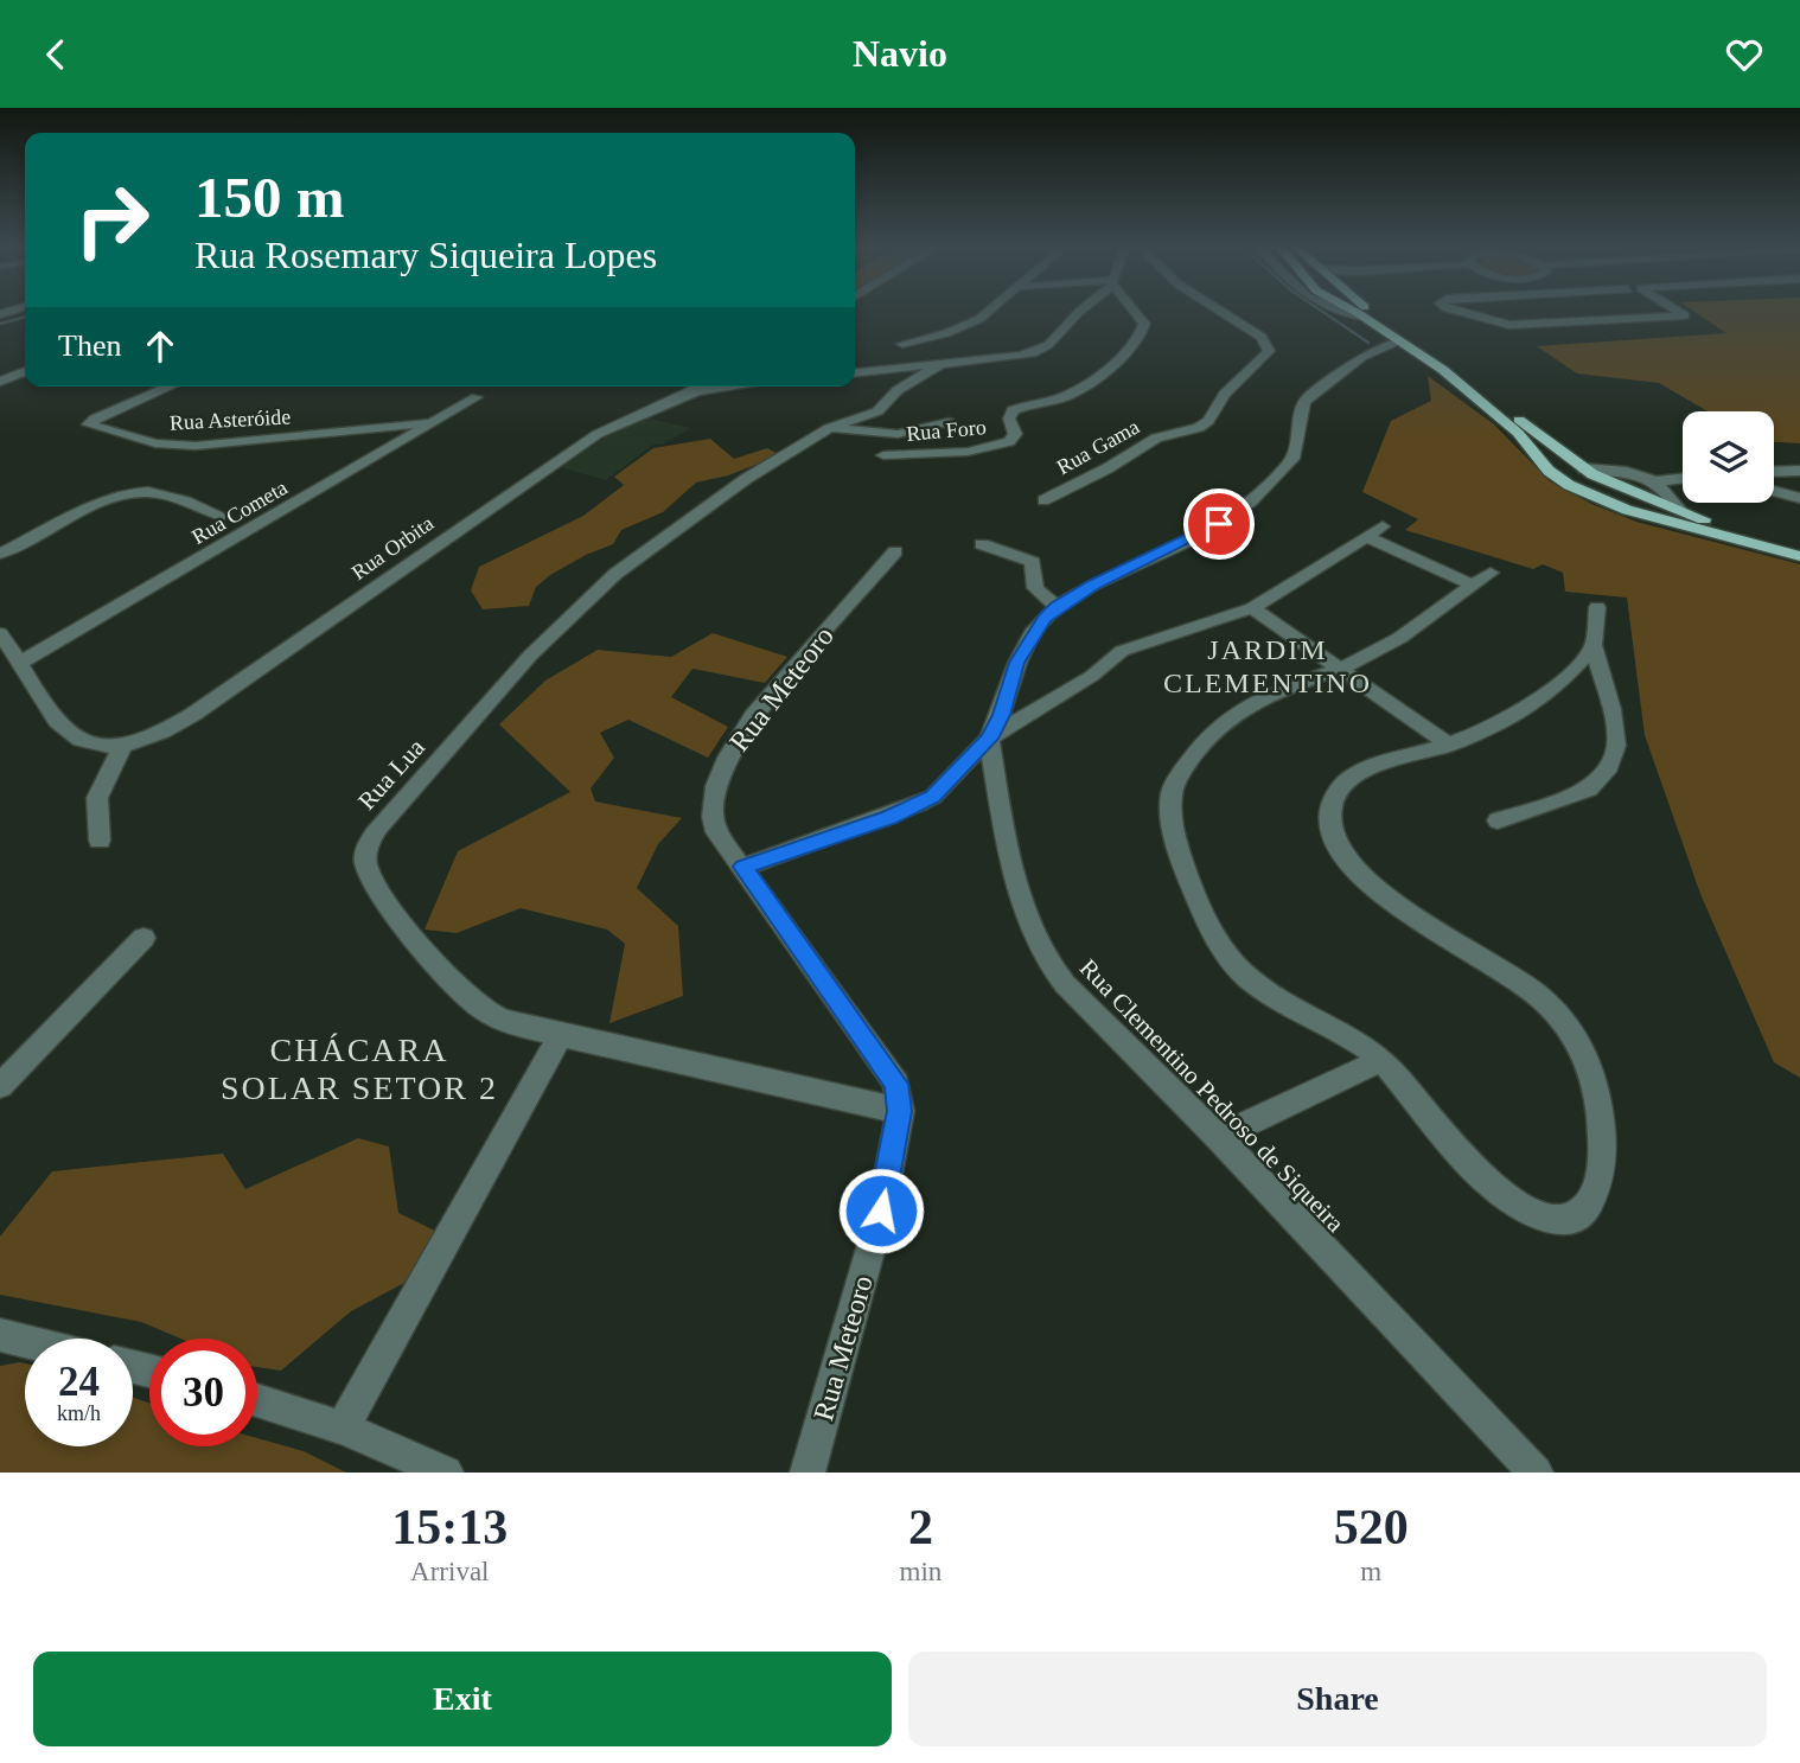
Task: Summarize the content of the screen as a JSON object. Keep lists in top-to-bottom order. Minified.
{"streets":{"street":["Rua Asteróide","Rua Foro","Rua Gama","Rua Cometa","Rua Orbita","Rua Meteoro","Rua Lua","Rua Clementino Pedroso de Siqueira"]},"crossings":[["Rua Asteróide","Rua Cometa"],["Rua Meteoro","Rua Lua"]],"districts":["JARDIM CLEMENTINO","CHÁCARA SOLAR SETOR 2"],"page":{"header":"Navio","turn":["150 m","Rua Rosemary Siqueira Lopes"],"then":"Then","speed":"24 km/h","limit":"30","eta":["15:13","Arrival","2","min","520","m"],"buttons":["Exit","Share"]}}
